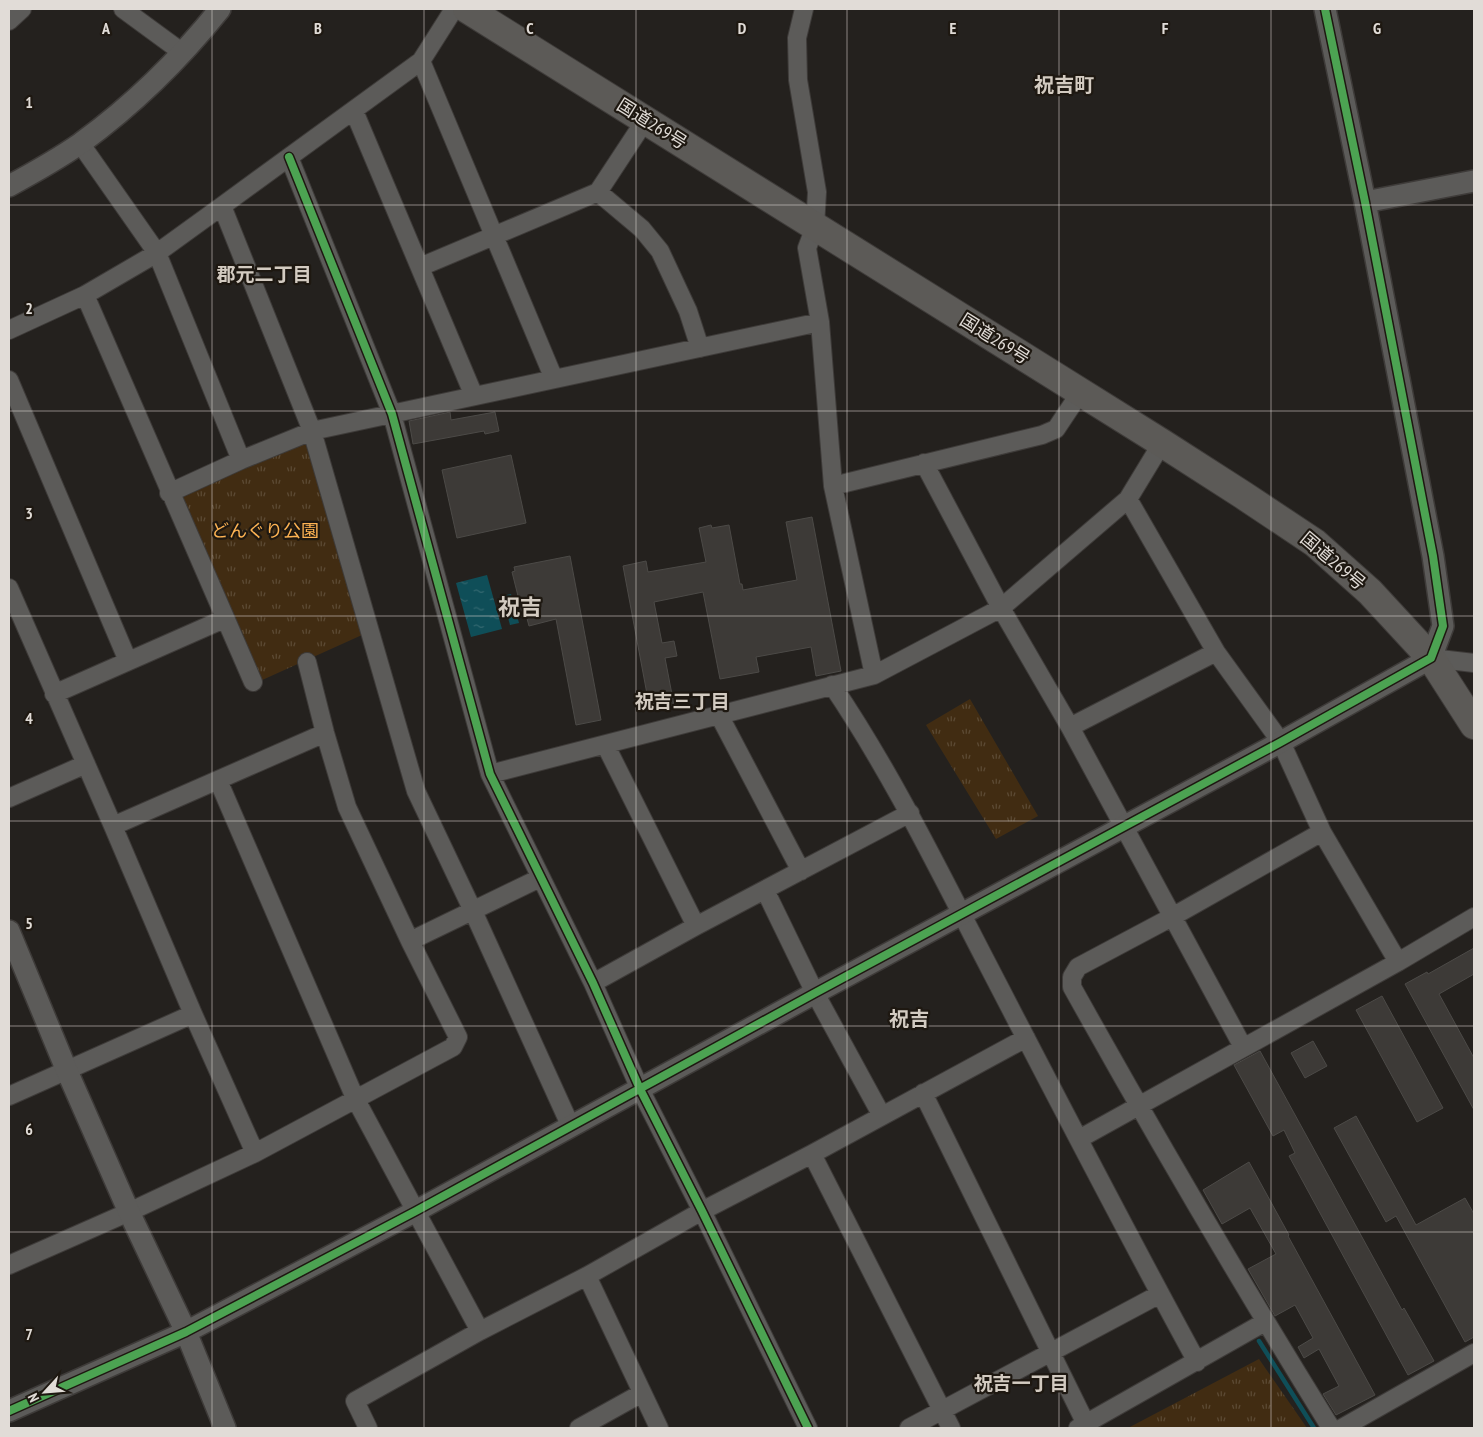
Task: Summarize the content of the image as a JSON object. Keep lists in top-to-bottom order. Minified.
{"streets":{"highway":["国道269号"]},"districts":["祝吉町","郡元二丁目","祝吉","祝吉三丁目","祝吉","祝吉一丁目"],"parks":["どんぐり公園"],"north":"bottom left","grid":{"columns":["A","B","C","D","E","F","G"],"rows":["1","2","3","4","5","6","7"]}}
